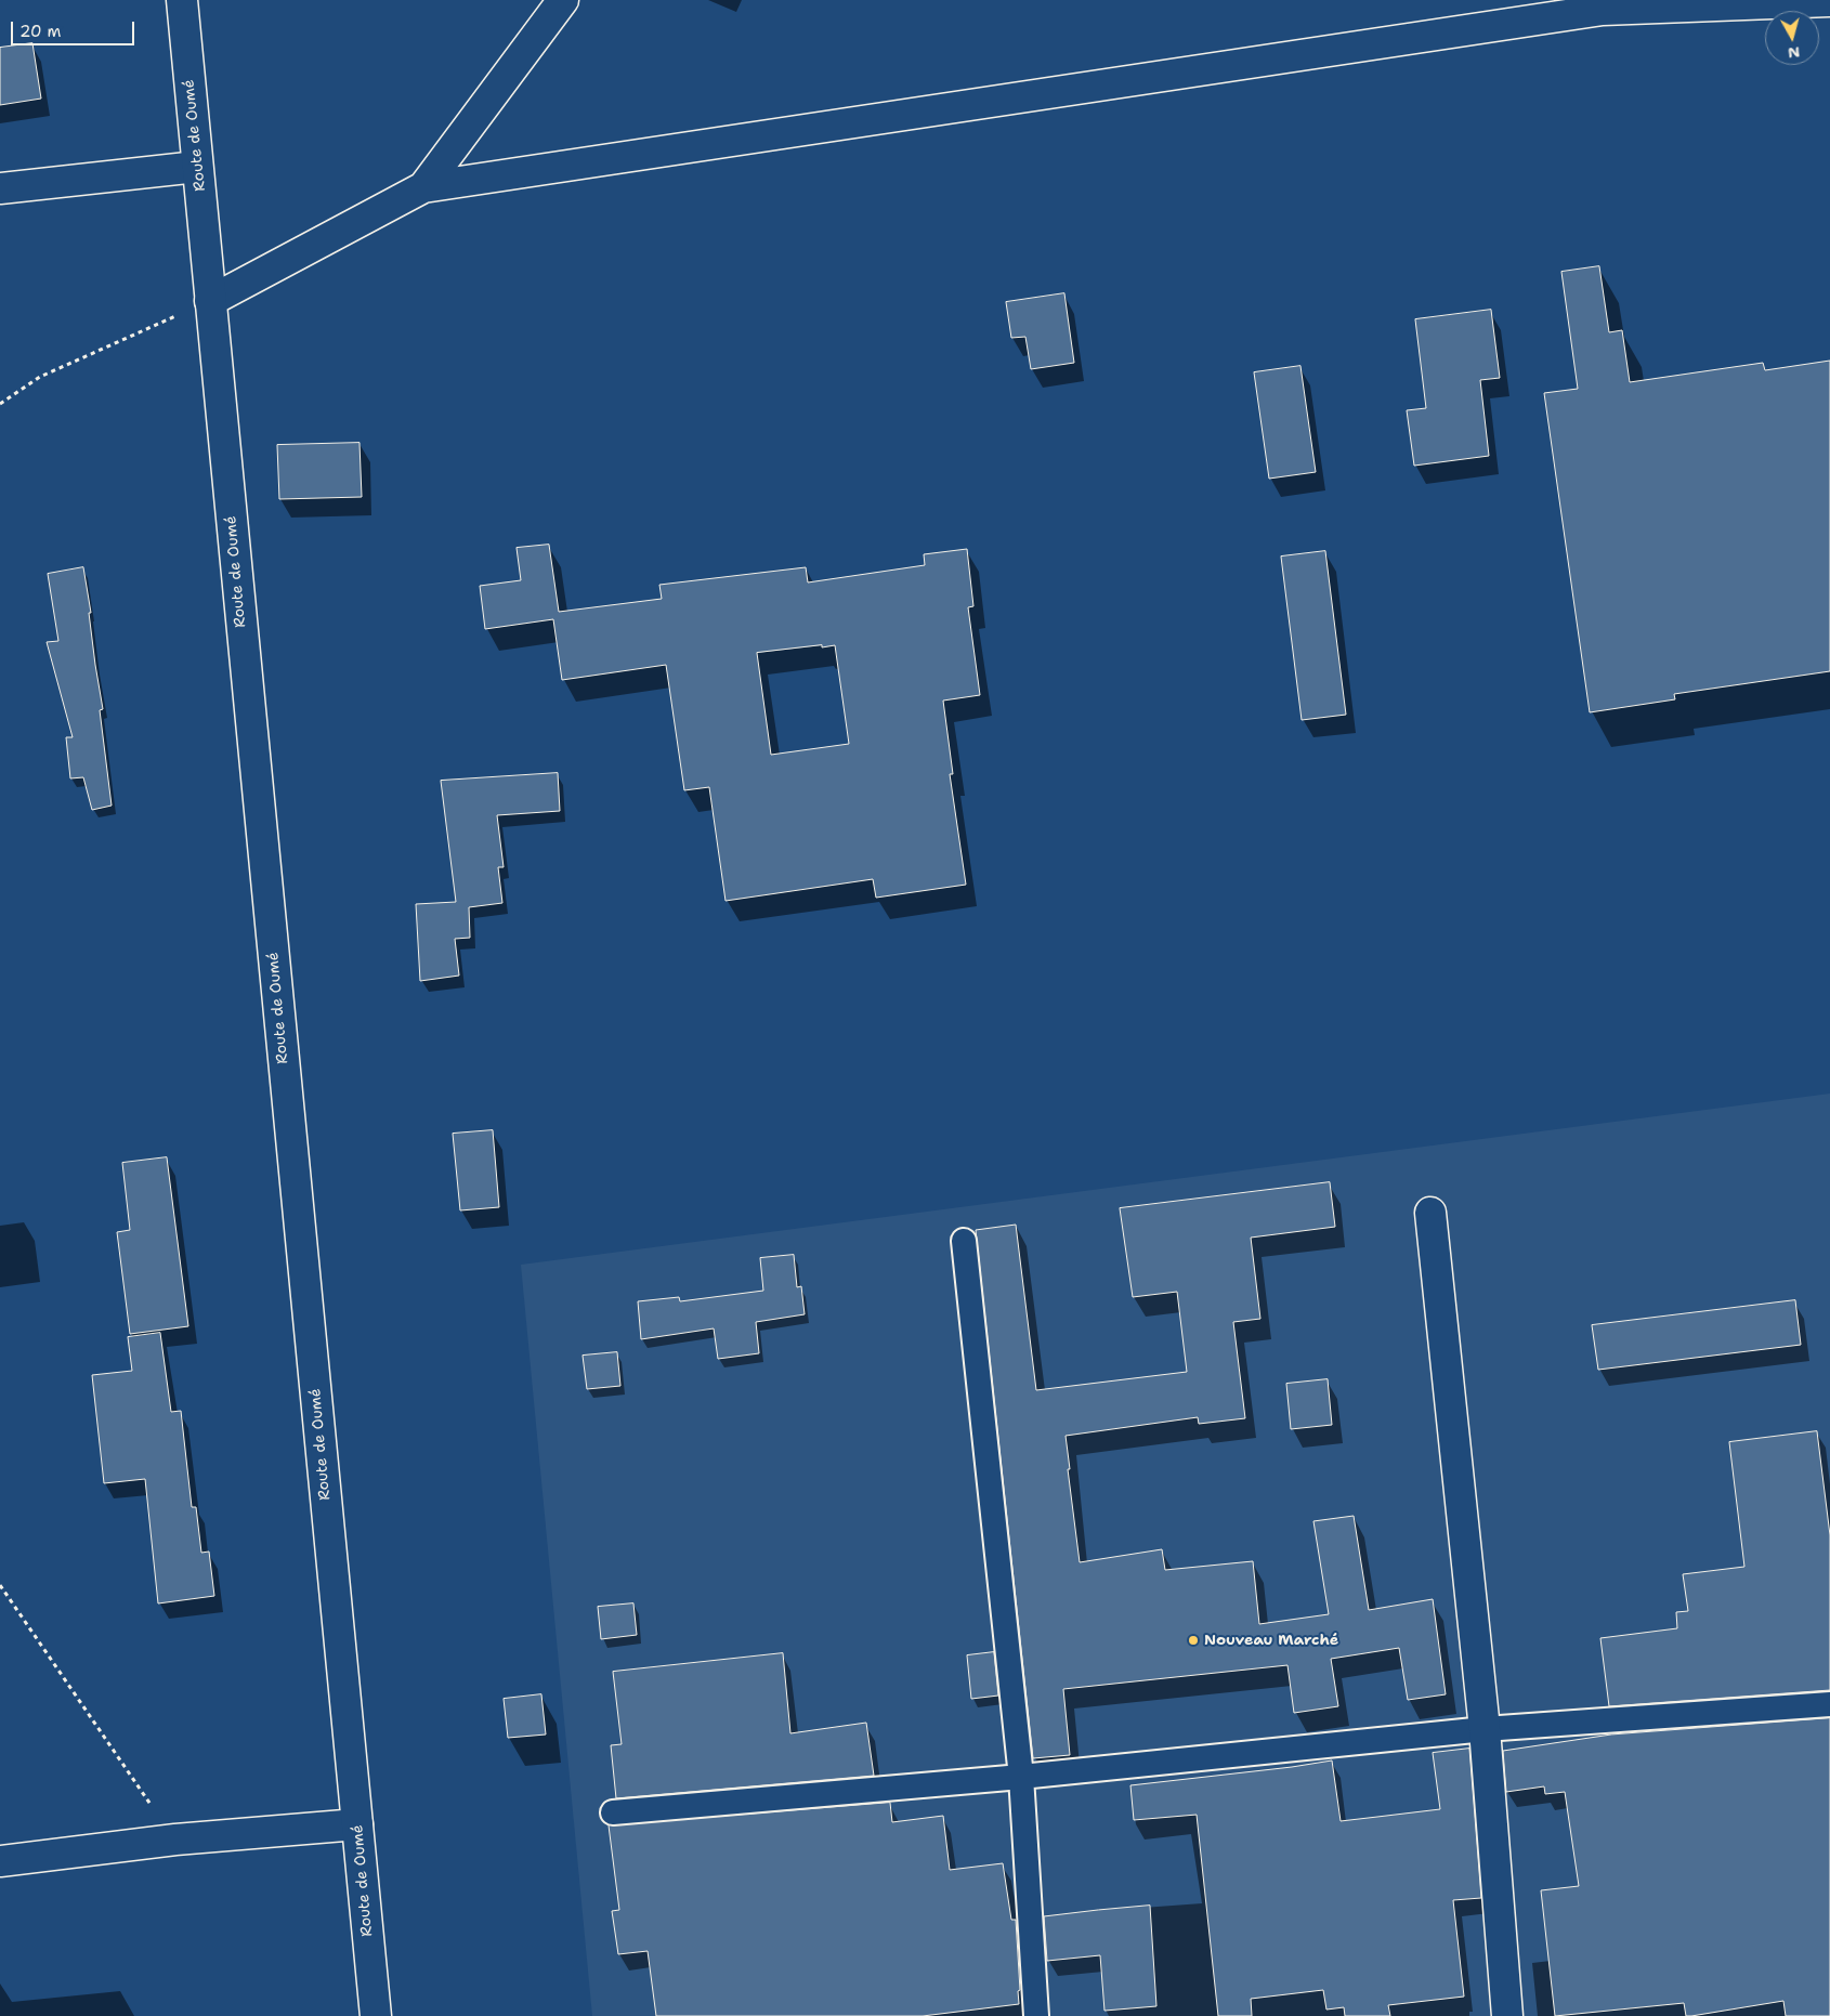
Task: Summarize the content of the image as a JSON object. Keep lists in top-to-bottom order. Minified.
{"streets":{"street":["Route de Oumé"]},"places":["Nouveau Marché"],"scale_bar":"20 m","north":"bottom"}
